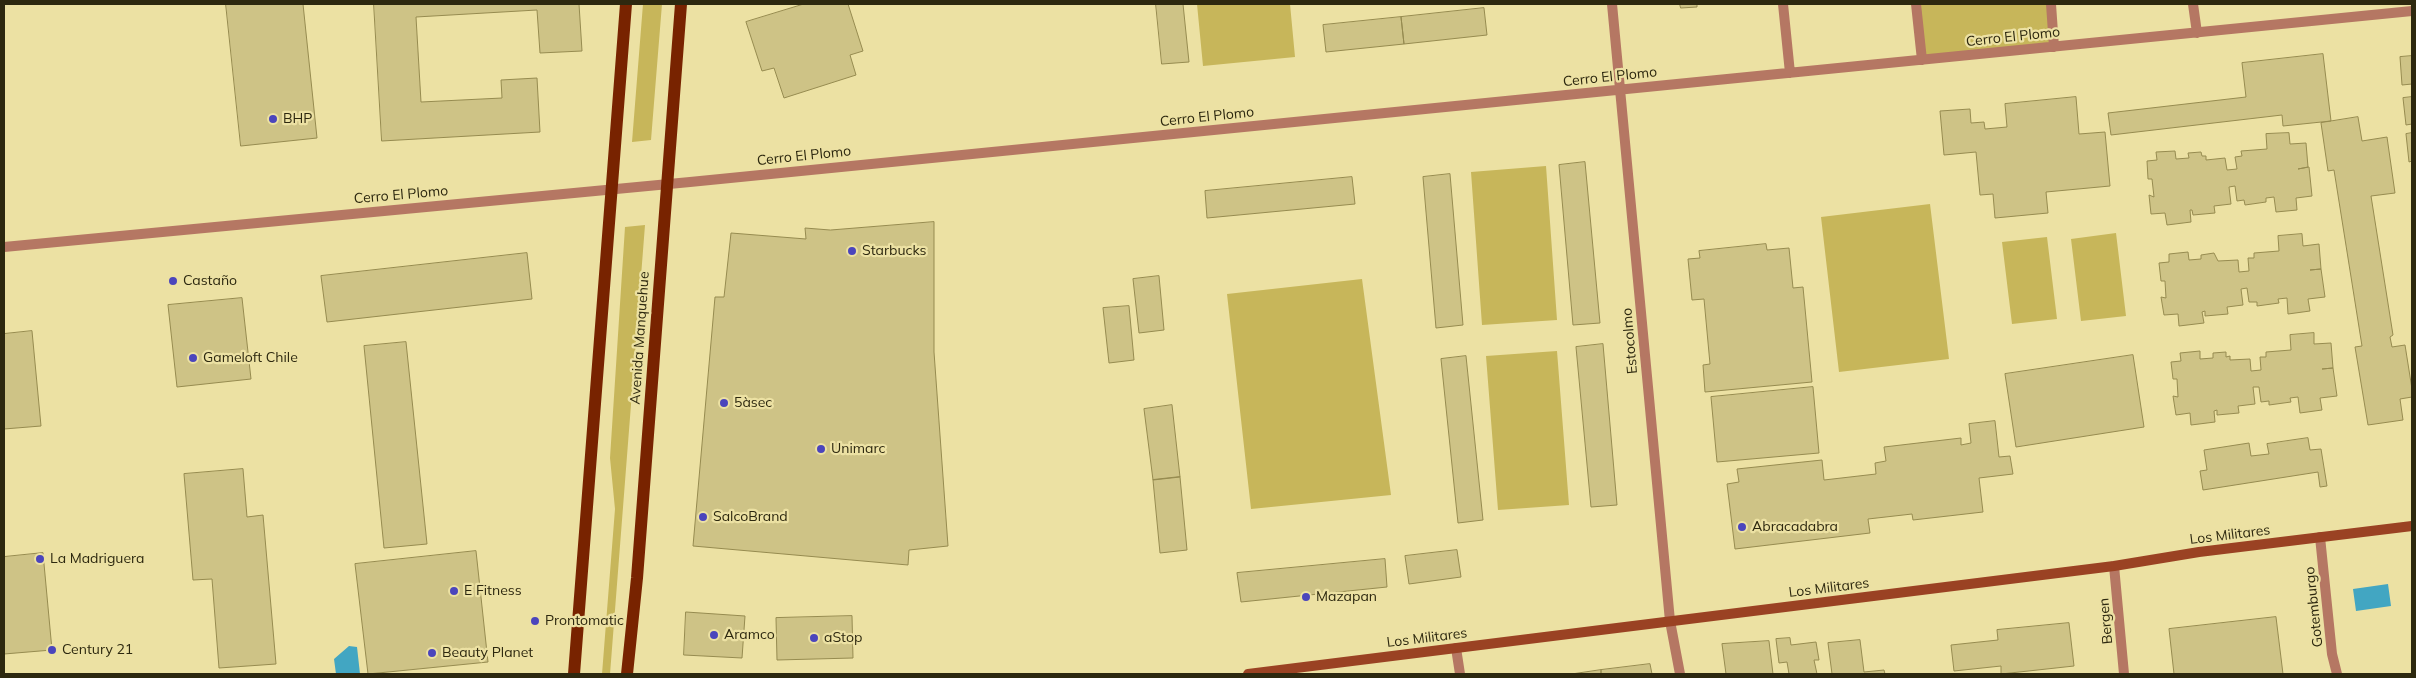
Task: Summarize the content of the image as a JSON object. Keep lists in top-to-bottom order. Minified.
{"streets":{"main road":["Avenida Manquehue","Los Militares"],"street":["Cerro El Plomo","Estocolmo","Gotemburgo","Bergen"]},"crossings":[["Cerro El Plomo","Avenida Manquehue"],["Cerro El Plomo","Estocolmo"],["Estocolmo","Los Militares"],["Los Militares","Gotemburgo"],["Los Militares","Bergen"]],"places":["BHP","Starbucks","Castaño","Gameloft Chile","5àsec","Unimarc","SalcoBrand","Abracadabra","La Madriguera","E Fitness","Mazapan","Prontomatic","Aramco","aStop","Century 21","Beauty Planet"]}
